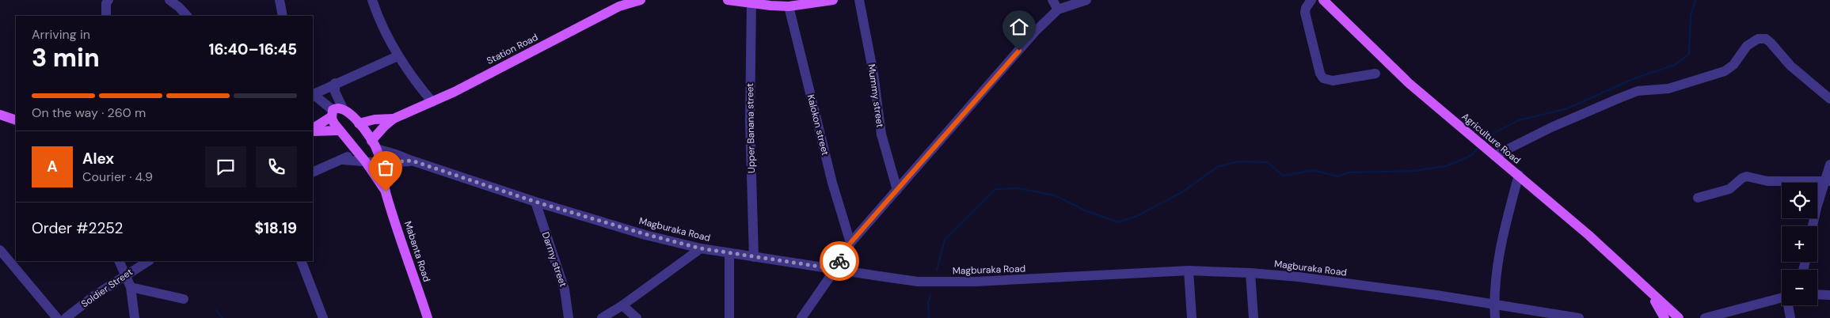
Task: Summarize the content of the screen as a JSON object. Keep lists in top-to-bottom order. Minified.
{"streets":{"main road":["Station Road","Agriculture Road","Mabanta Road"],"street":["Mummy street","Kalokon street","Upper Banana street","Magburaka Road","Darmy street","Soldier Street"]},"crossings":[["Station Road","Magburaka Road"],["Upper Banana street","Magburaka Road"],["Magburaka Road","Darmy street"]],"page":{"heading":["3 min","Arriving in","16:40–16:45"],"panel":["Alex","Courier · 4.9","Order #2252","$18.19"],"bar":"On the way · 260 m","round":"A","map_buttons":["+","−"]}}
